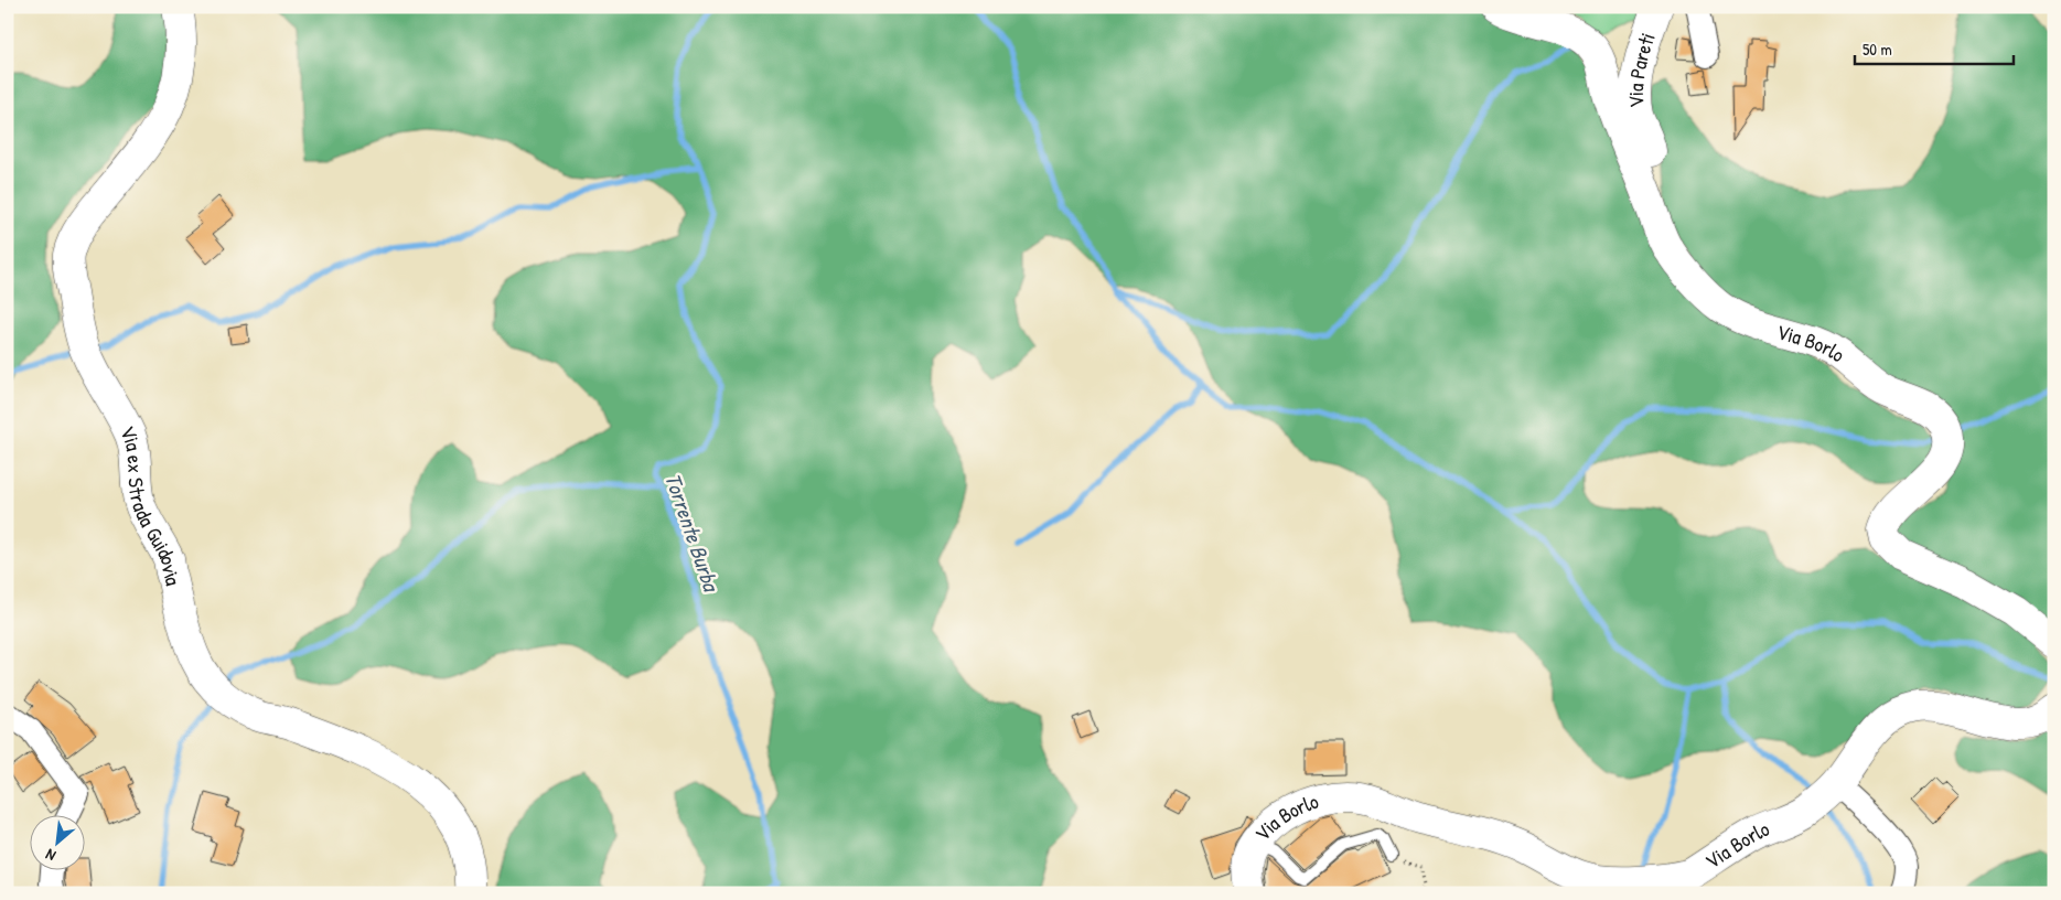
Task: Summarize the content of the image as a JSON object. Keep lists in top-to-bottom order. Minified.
{"streets":{"main road":["Via Pareti","Via Borlo","Via ex Strada Guidovia"]},"crossings":[["Via Pareti","Via Borlo"]],"water":["Torrente Burba"],"scale_bar":"50 m","north":"bottom left"}
